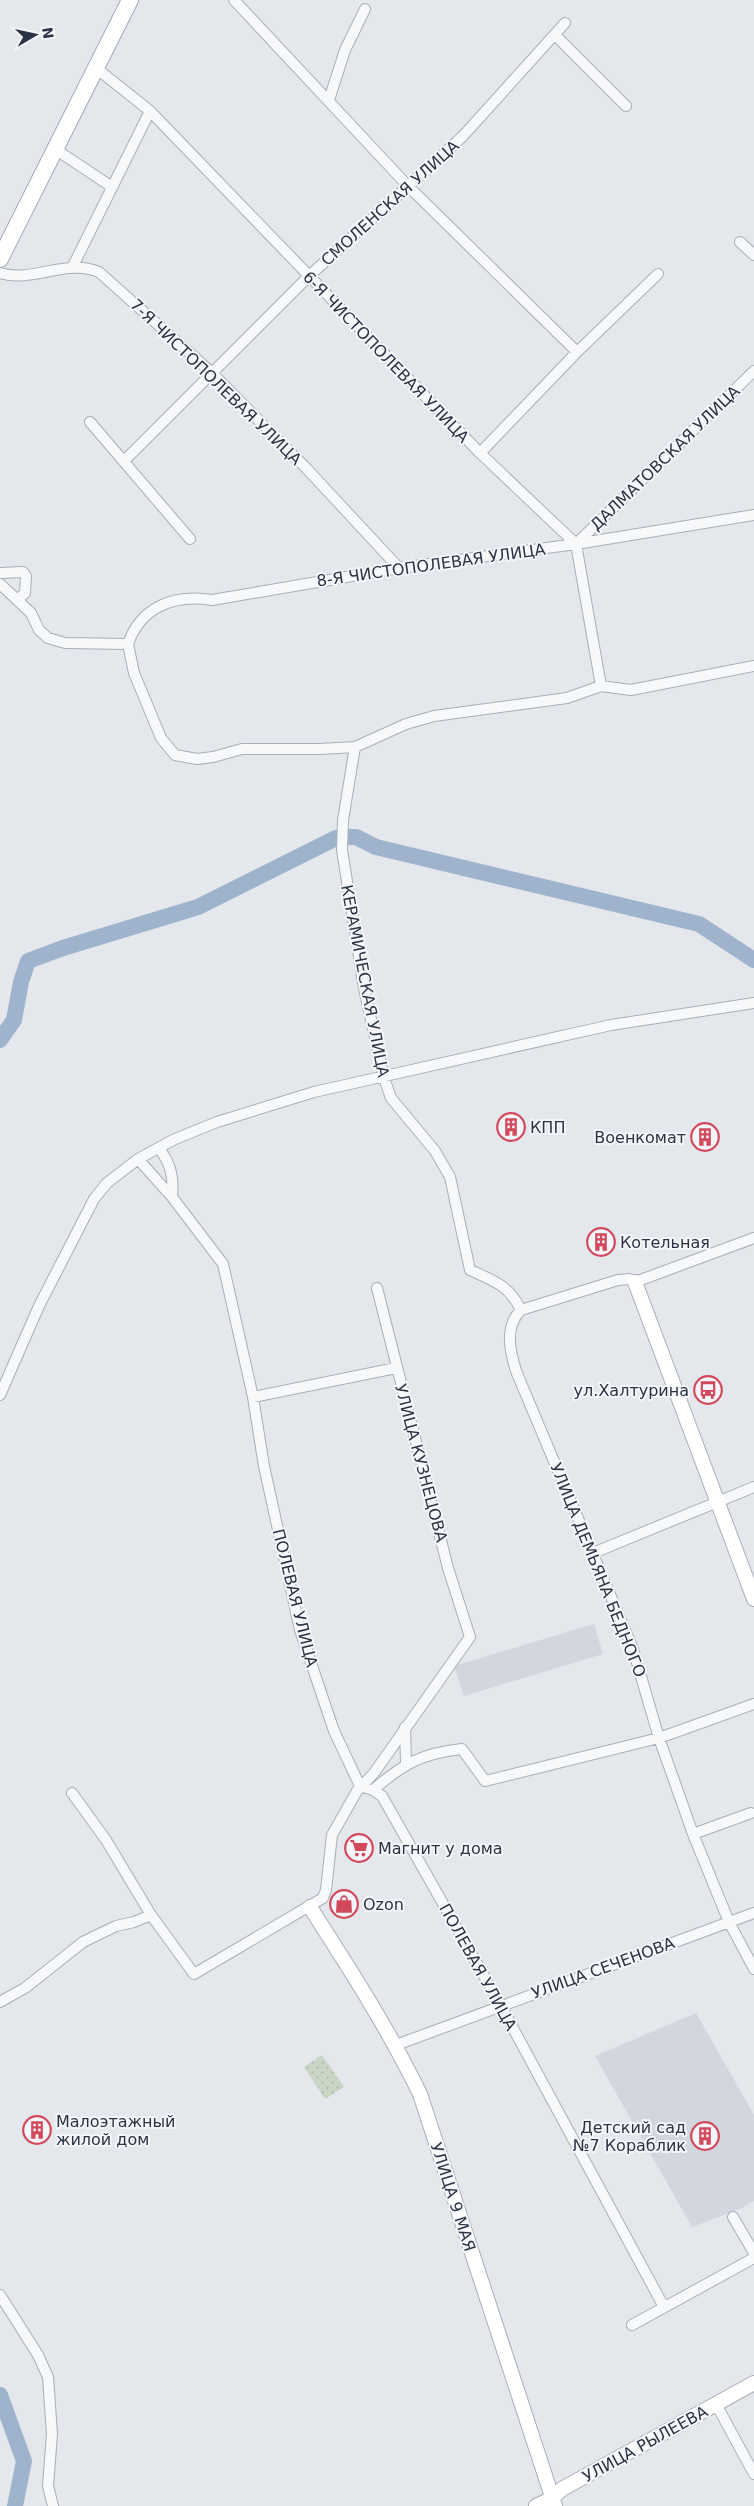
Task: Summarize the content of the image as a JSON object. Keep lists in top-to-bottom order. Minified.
{"streets":{"street":["СМОЛЕНСКАЯ УЛИЦА","6-Я ЧИСТОПОЛЕВАЯ УЛИЦА","7-Я ЧИСТОПОЛЕВАЯ УЛИЦА","ДАЛМАТОВСКАЯ УЛИЦА","8-Я ЧИСТОПОЛЕВАЯ УЛИЦА","КЕРАМИЧЕСКАЯ УЛИЦА","УЛИЦА КУЗНЕЦОВА","УЛИЦА ДЕМЬЯНА БЕДНОГО","ПОЛЕВАЯ УЛИЦА","УЛИЦА СЕЧЕНОВА","УЛИЦА 9 МАЯ","УЛИЦА РЫЛЕЕВА"]},"crossings":[["СМОЛЕНСКАЯ УЛИЦА","6-Я ЧИСТОПОЛЕВАЯ УЛИЦА"],["СМОЛЕНСКАЯ УЛИЦА","7-Я ЧИСТОПОЛЕВАЯ УЛИЦА"],["6-Я ЧИСТОПОЛЕВАЯ УЛИЦА","ДАЛМАТОВСКАЯ УЛИЦА"],["6-Я ЧИСТОПОЛЕВАЯ УЛИЦА","8-Я ЧИСТОПОЛЕВАЯ УЛИЦА"],["7-Я ЧИСТОПОЛЕВАЯ УЛИЦА","8-Я ЧИСТОПОЛЕВАЯ УЛИЦА"],["ДАЛМАТОВСКАЯ УЛИЦА","8-Я ЧИСТОПОЛЕВАЯ УЛИЦА"],["КЕРАМИЧЕСКАЯ УЛИЦА","УЛИЦА ДЕМЬЯНА БЕДНОГО"],["УЛИЦА ДЕМЬЯНА БЕДНОГО","УЛИЦА СЕЧЕНОВА"],["ПОЛЕВАЯ УЛИЦА","УЛИЦА СЕЧЕНОВА"],["УЛИЦА СЕЧЕНОВА","УЛИЦА 9 МАЯ"],["УЛИЦА 9 МАЯ","УЛИЦА РЫЛЕЕВА"]],"places":{"building":["КПП","Военкомат","Котельная","Малоэтажный жилой дом","Детский сад №7 Кораблик"],"bus stop":["ул.Халтурина"],"supermarket":["Магнит у дома"],"shop":["Ozon"]},"north":"right"}
